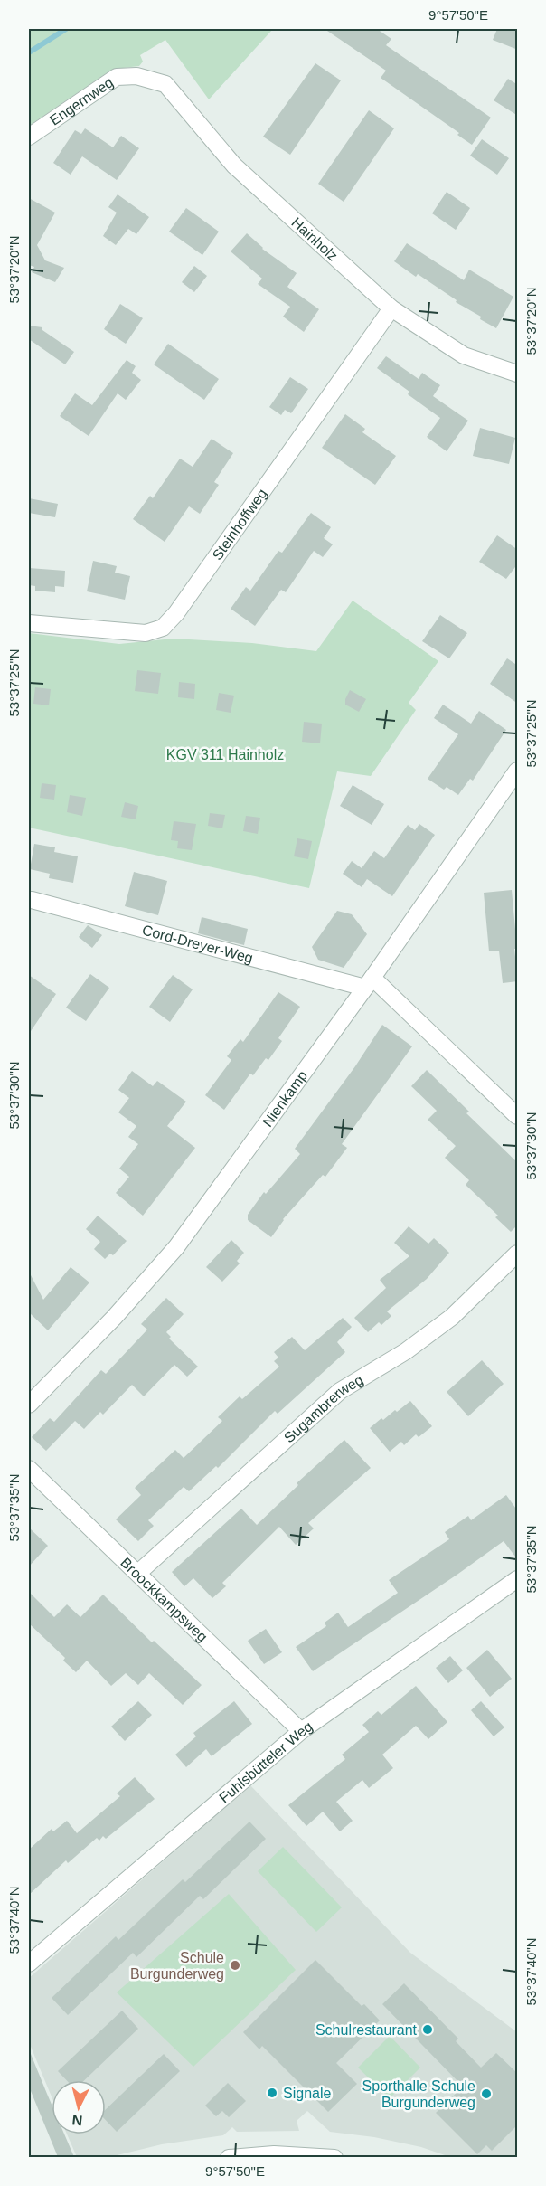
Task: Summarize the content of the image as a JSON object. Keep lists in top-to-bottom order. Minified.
{"streets":{"street":["Engernweg","Hainholz","Steinhoffweg","Cord-Dreyer-Weg","Nienkamp","Sugambrerweg","Broockkampsweg","Fuhlsbütteler Weg"]},"crossings":[["Engernweg","Hainholz"],["Hainholz","Steinhoffweg"],["Cord-Dreyer-Weg","Nienkamp"],["Sugambrerweg","Broockkampsweg"],["Broockkampsweg","Fuhlsbütteler Weg"]],"parks":["KGV 311 Hainholz"],"places":["Schule Burgunderweg","Schulrestaurant","Signale","Sporthalle Schule Burgunderweg"],"north":"bottom","coordinates":["9°57'50\"E","53°37'20\"N","53°37'25\"N","53°37'30\"N","53°37'35\"N","53°37'40\"N"]}
